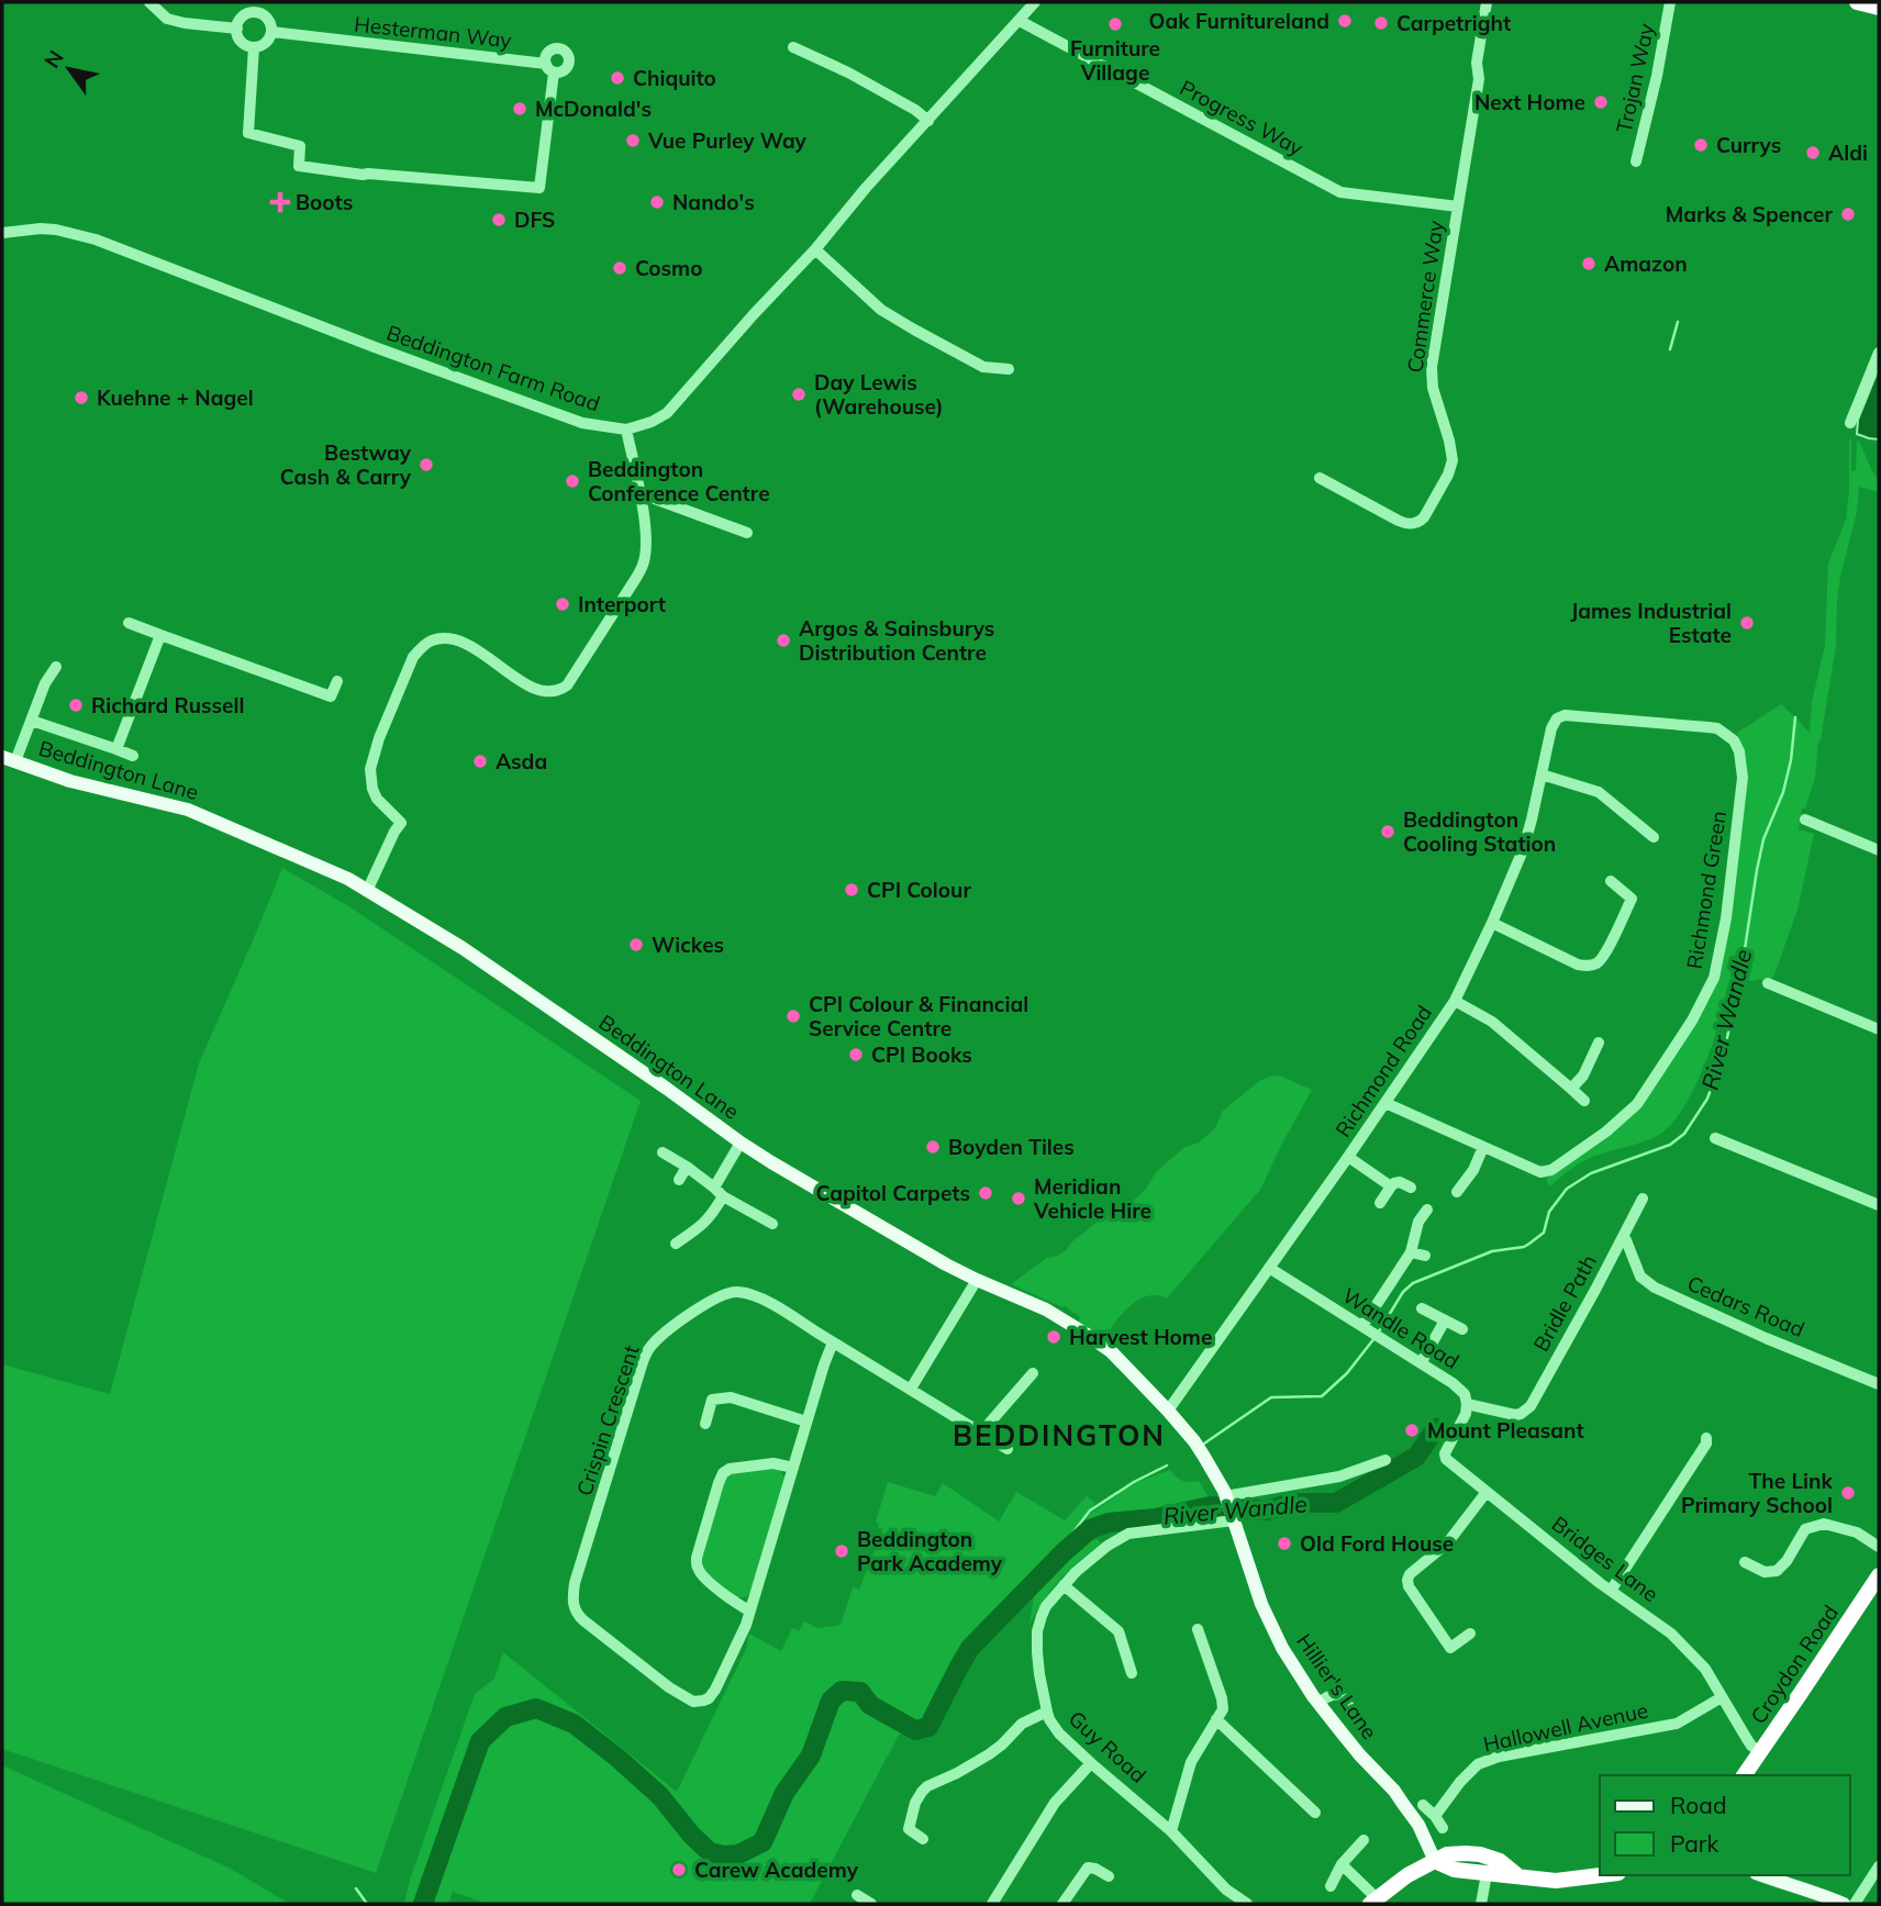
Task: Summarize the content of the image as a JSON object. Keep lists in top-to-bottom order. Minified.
{"streets":{"highway":["Croydon Road"],"main road":["Beddington Lane","Hillier's Lane"],"street":["Hesterman Way","Trojan Way","Progress Way","Commerce Way","Beddington Farm Road","Richmond Green","Richmond Road","Bridle Path","Cedars Road","Wandle Road","Crispin Crescent","Bridges Lane","Hallowell Avenue","Guy Road"]},"crossings":[["Progress Way","Commerce Way"],["Progress Way","Beddington Farm Road"],["Beddington Lane","Richmond Road"],["Beddington Lane","Hillier's Lane"],["Beddington Lane","Guy Road"],["Richmond Green","Richmond Road"],["Richmond Road","Wandle Road"],["Bridle Path","Cedars Road"],["Bridle Path","Wandle Road"],["Bridle Path","Bridges Lane"],["Wandle Road","Bridges Lane"],["Bridges Lane","Croydon Road"],["Bridges Lane","Hallowell Avenue"],["Hillier's Lane","Guy Road"]],"districts":["BEDDINGTON"],"water":["River Wandle"],"places":{"other":["Oak Furnitureland","Carpetright","Furniture Village","Chiquito","Next Home","McDonald's","Vue Purley Way","Currys","Aldi","Nando's","Marks & Spencer","DFS","Amazon","Cosmo","Day Lewis (Warehouse)","Kuehne + Nagel","Bestway Cash & Carry","Beddington Conference Centre","Interport","James Industrial Estate","Argos & Sainsburys Distribution Centre","Richard Russell","Asda","Beddington Cooling Station","CPI Colour","Wickes","CPI Colour & Financial Service Centre","CPI Books","Boyden Tiles","Capitol Carpets","Meridian Vehicle Hire","Harvest Home","Mount Pleasant","The Link Primary School","Old Ford House","Beddington Park Academy","Carew Academy"],"health":["Boots"]},"legend":["Road","Park"],"north":"top left"}
